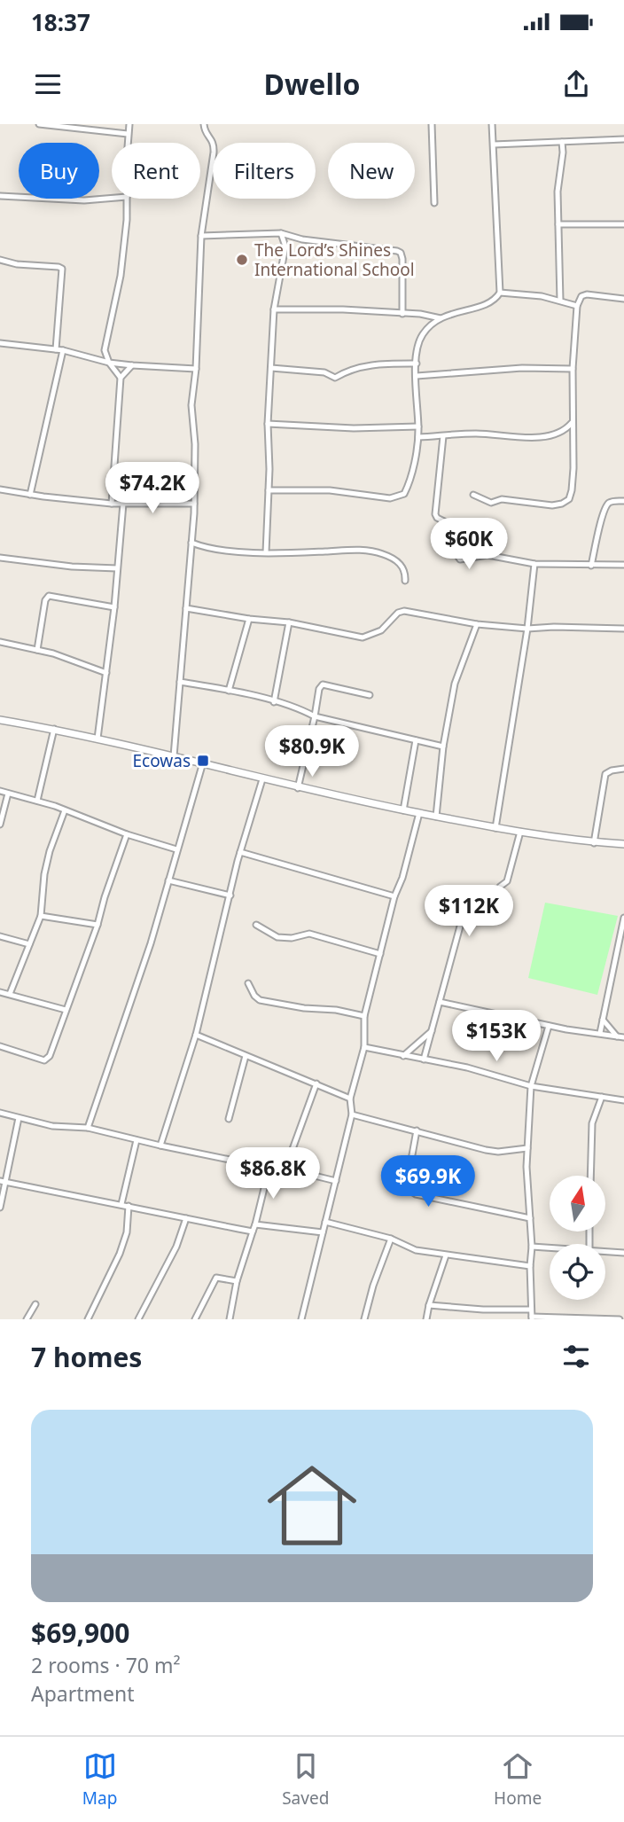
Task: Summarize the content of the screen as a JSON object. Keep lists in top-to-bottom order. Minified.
{"places":{"other":["The Lord’s Shines International School"],"transit":["Ecowas"]},"north":"top","page":{"status":"18:37","header":"Dwello","chip":["Buy","Rent","Filters","New"],"price":["$74.2K","$60K","$80.9K","$112K","$153K","$86.8K","$69.9K"],"heading":"7 homes","list":[{"name":"$69,900","note":"2 rooms · 70 m² · Apartment"}],"tabs":["Map","Saved","Home"]}}
